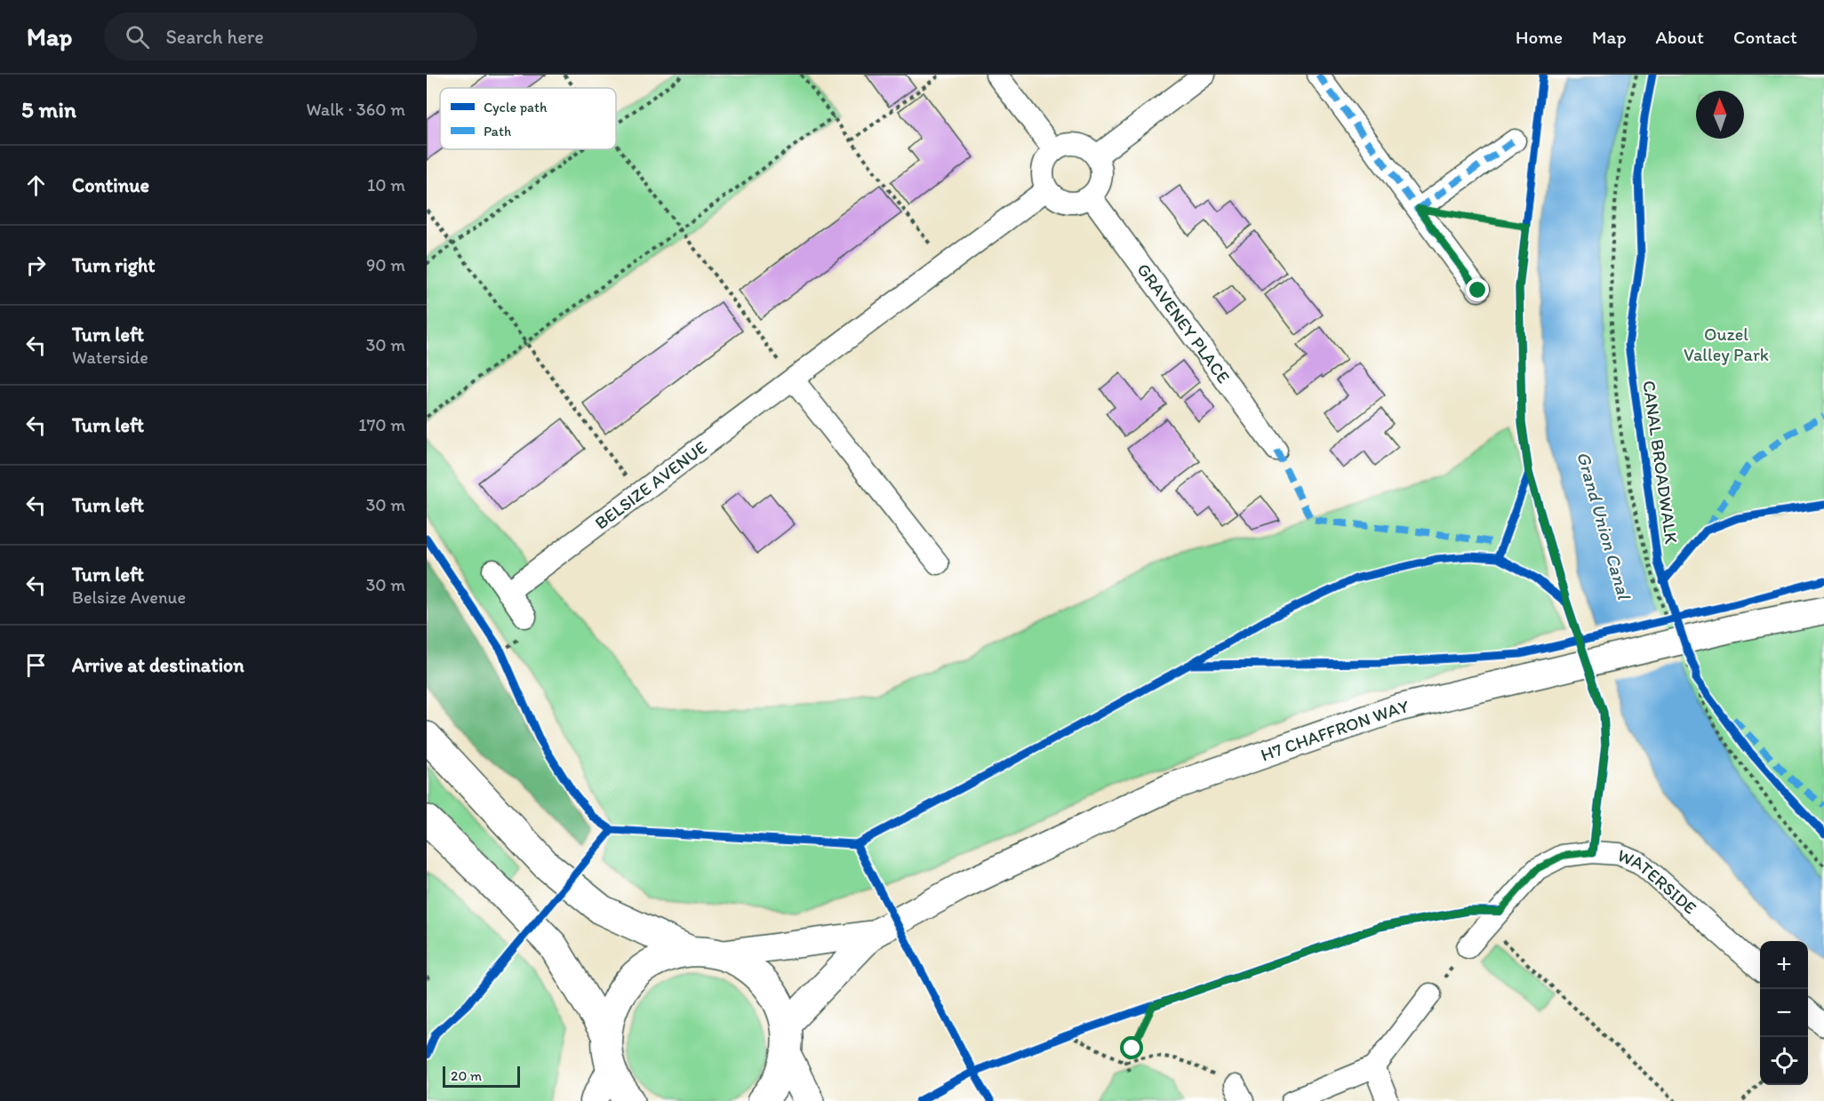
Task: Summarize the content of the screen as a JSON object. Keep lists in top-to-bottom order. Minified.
{"streets":{"street":["GRAVENEY PLACE","BELSIZE AVENUE","H7 CHAFFRON WAY","WATERSIDE"],"cycle path":["CANAL BROADWALK"]},"crossings":[["GRAVENEY PLACE","BELSIZE AVENUE"]],"water":["Grand Union Canal"],"parks":["Ouzel Valley Park"],"legend":["Cycle path","Path"],"scale_bar":"20 m","north":"top","page":{"header":"Map","search":"Search here","nav":["Home","Map","About","Contact"],"heading":["5 min","Walk · 360 m"],"list":[["Continue","10 m"],["Turn right","90 m"],["Turn left","Waterside","30 m"],["Turn left","170 m"],["Turn left","30 m"],["Turn left","Belsize Avenue","30 m"],"Arrive at destination"],"map_buttons":["+","−"],"scale":"20 m"}}
